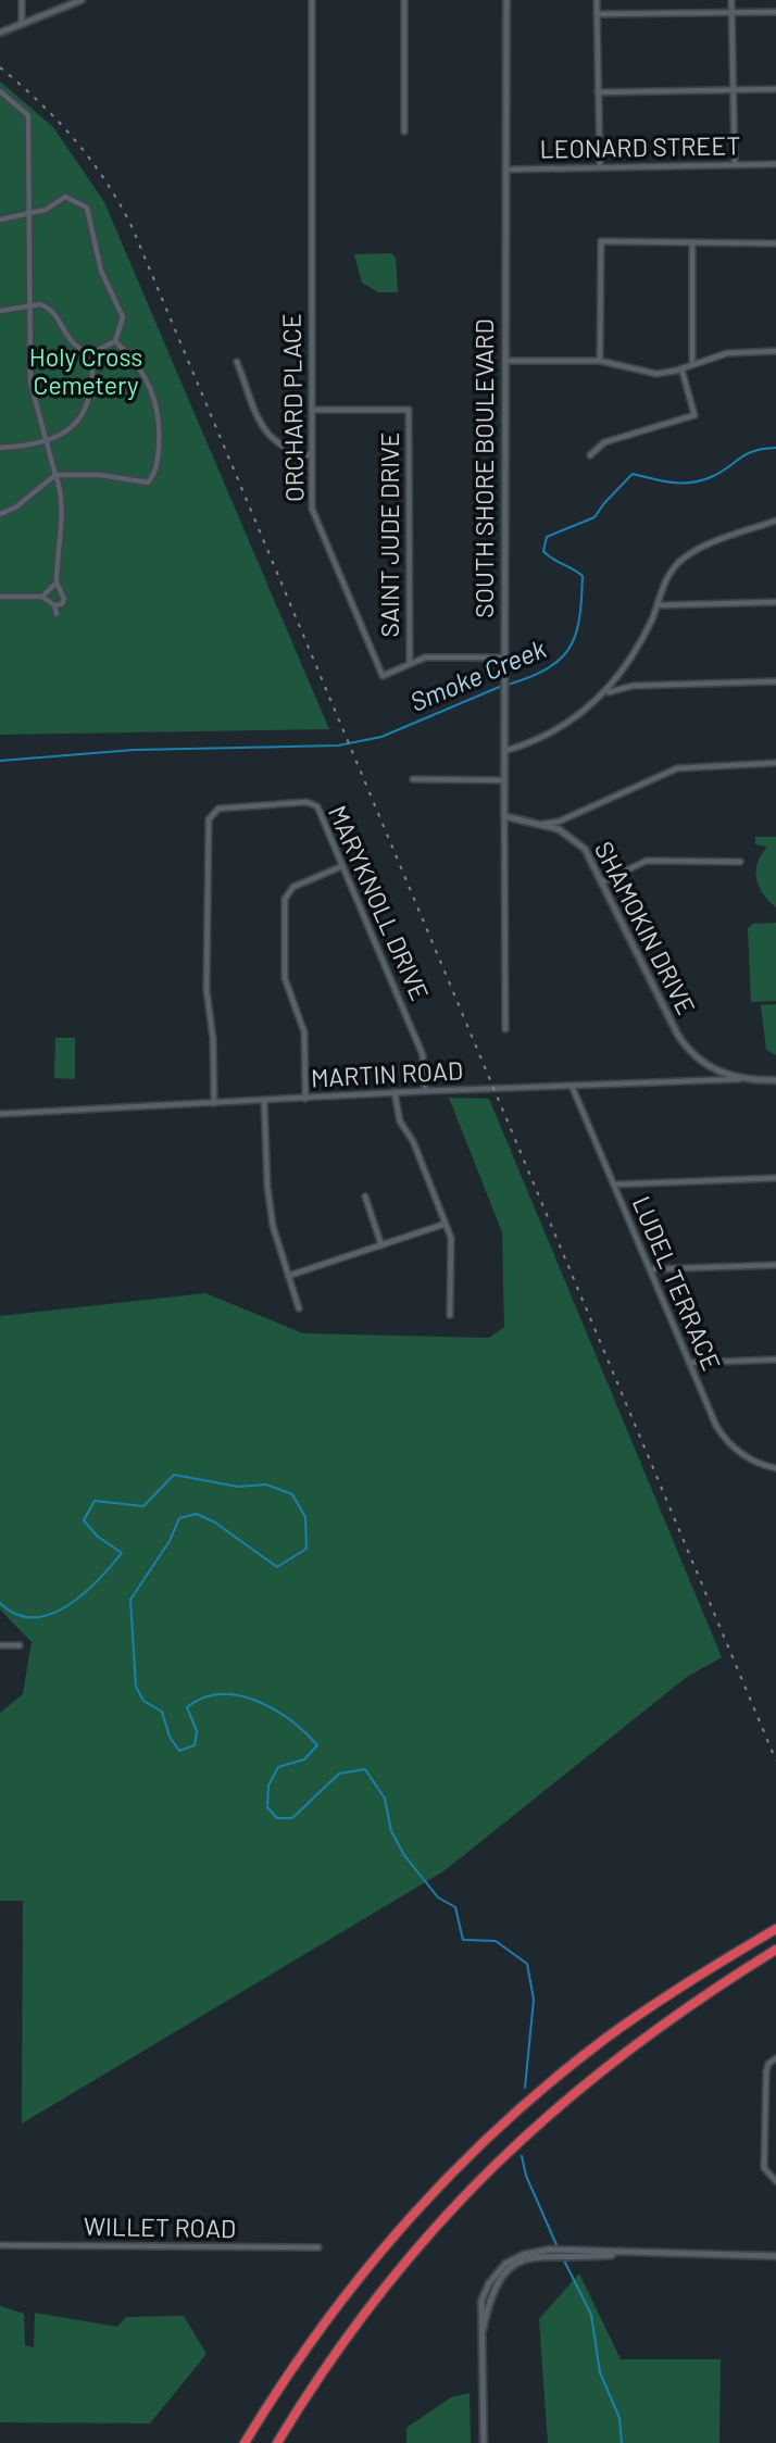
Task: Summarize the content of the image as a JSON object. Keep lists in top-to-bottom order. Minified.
{"streets":{"street":["LEONARD STREET","ORCHARD PLACE","SOUTH SHORE BOULEVARD","SAINT JUDE DRIVE","MARYKNOLL DRIVE","SHAMOKIN DRIVE","MARTIN ROAD","LUDEL TERRACE","WILLET ROAD"]},"crossings":[["LEONARD STREET","SOUTH SHORE BOULEVARD"],["ORCHARD PLACE","SOUTH SHORE BOULEVARD"],["ORCHARD PLACE","SAINT JUDE DRIVE"],["SOUTH SHORE BOULEVARD","SHAMOKIN DRIVE"],["MARYKNOLL DRIVE","MARTIN ROAD"],["SHAMOKIN DRIVE","MARTIN ROAD"],["MARTIN ROAD","LUDEL TERRACE"]],"water":["Smoke Creek"],"parks":["Holy Cross Cemetery"]}
